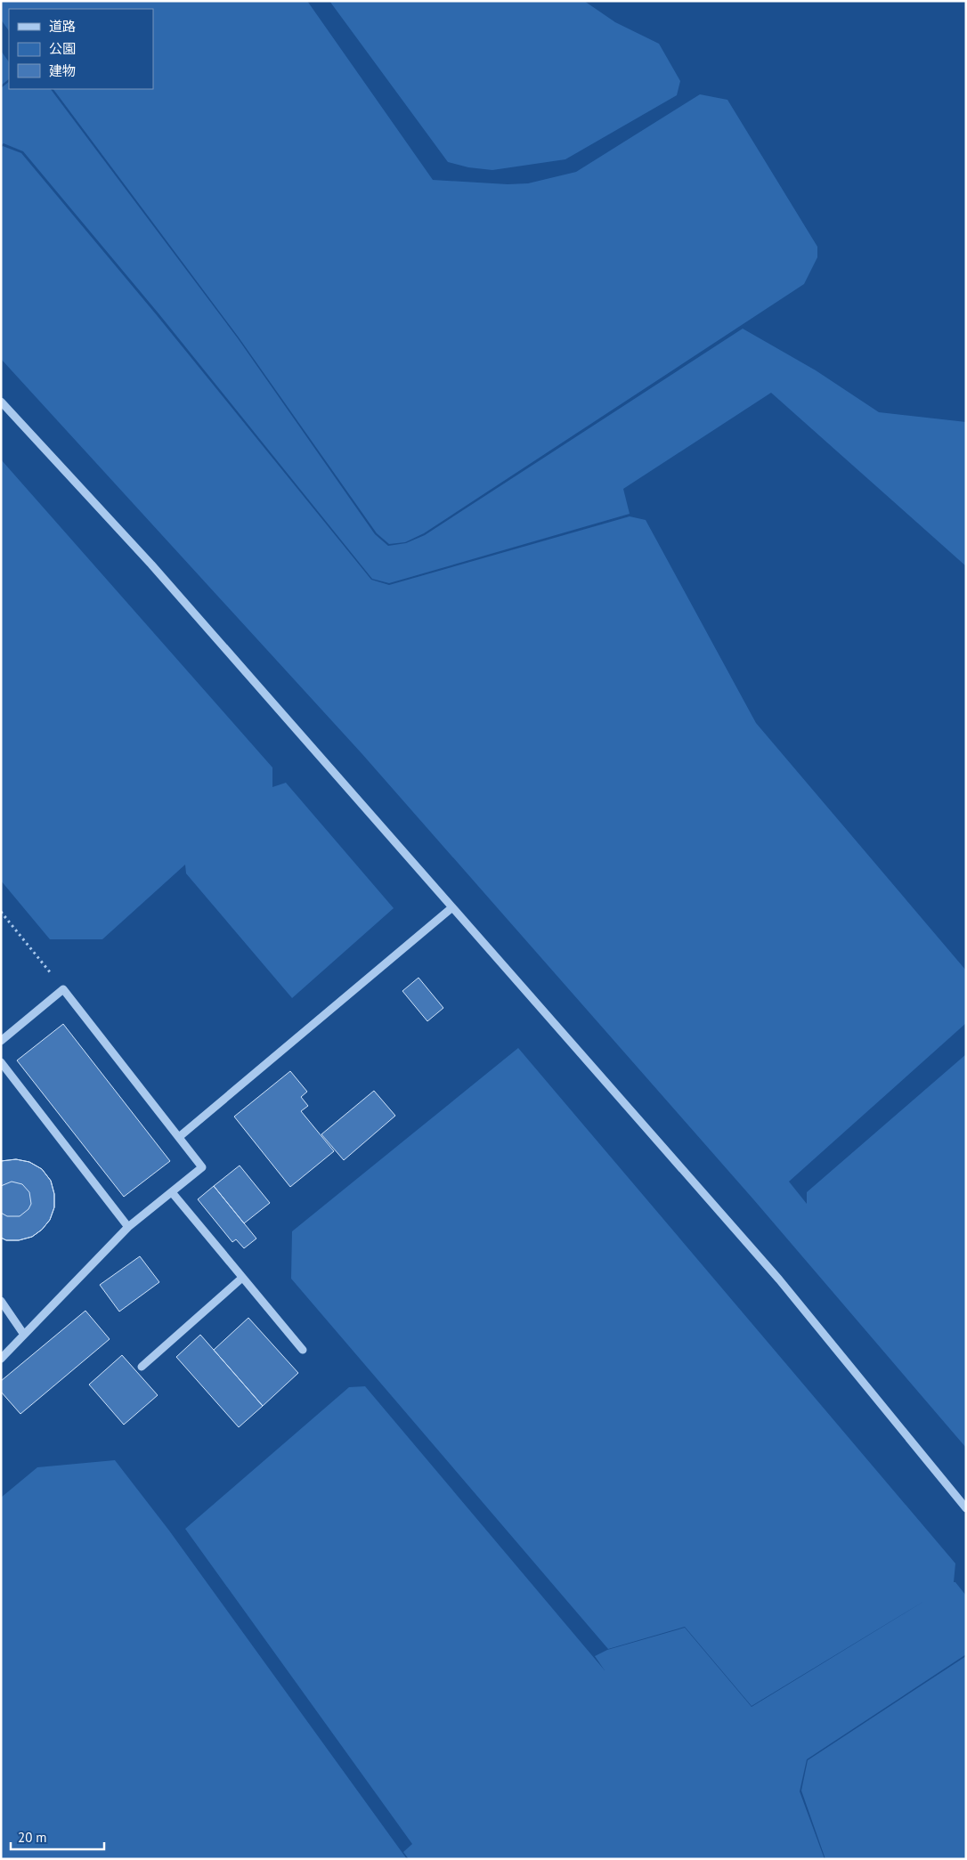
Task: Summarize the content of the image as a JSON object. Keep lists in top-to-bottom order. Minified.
{"legend":["道路","公園","建物"],"scale_bar":"20 m"}
